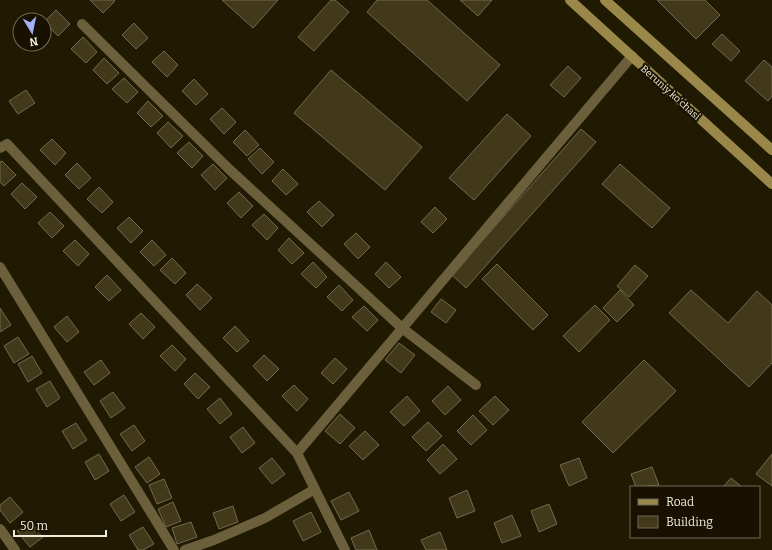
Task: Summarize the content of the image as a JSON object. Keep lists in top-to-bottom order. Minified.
{"streets":{"main road":["Beruniy ko'chasi"]},"legend":["Road","Building"],"scale_bar":"50 m","north":"bottom"}
